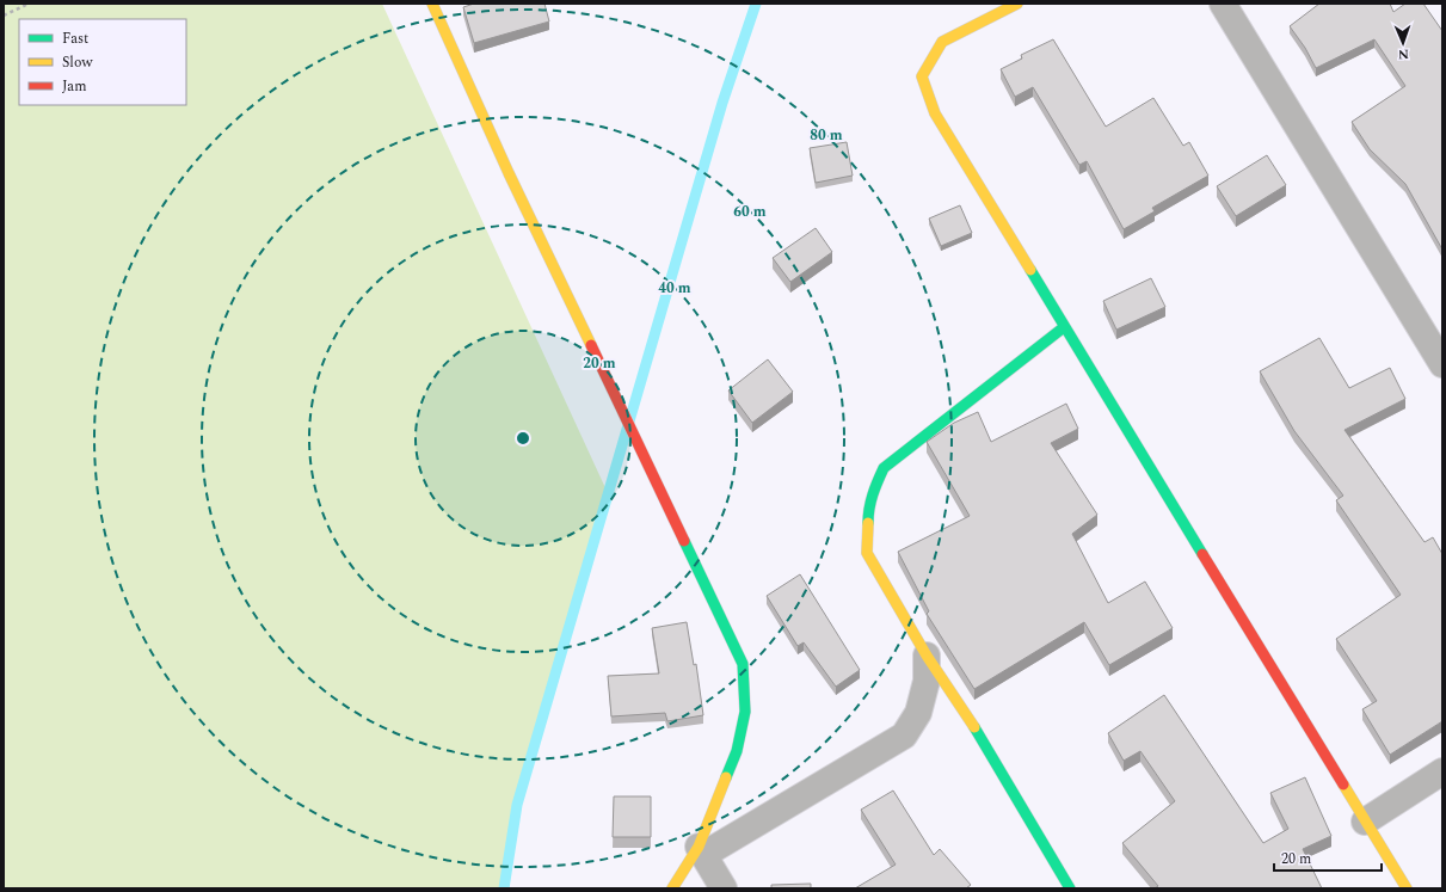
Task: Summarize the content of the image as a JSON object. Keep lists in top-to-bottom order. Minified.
{"legend":["Fast","Slow","Jam"],"scale_bar":"20 m","north":"bottom","rings":["80 m","60 m","40 m","20 m"]}
